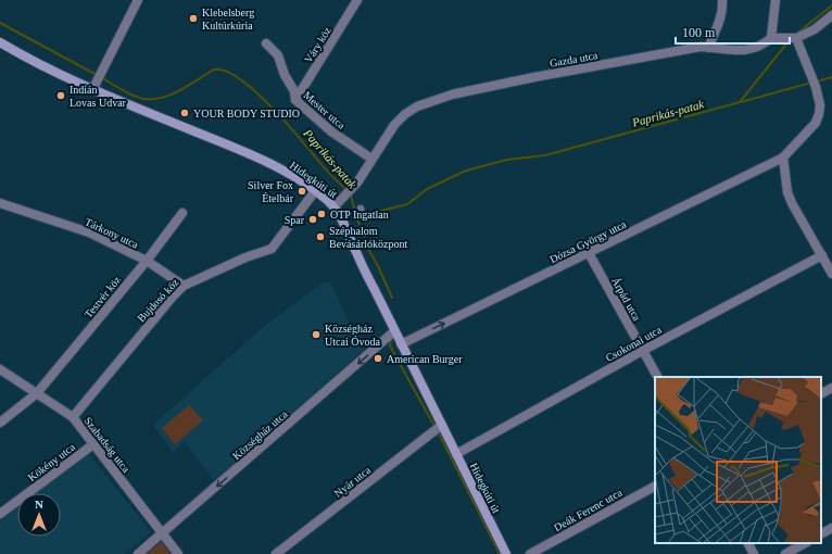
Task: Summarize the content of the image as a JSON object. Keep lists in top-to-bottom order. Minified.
{"streets":{"main road":["Hidegkúti út"],"street":["Váry köz","Gazda utca","Mester utca","Tárkony utca","Dózsa György utca","Testvér köz","Árpád utca","Bujdosó köz","Csokonai utca","Községház utca","Szabadság utca","Kökény utca","Nyár utca","Deák Ferenc utca"]},"crossings":[["Váry köz","Mester utca"],["Gazda utca","Mester utca"],["Gazda utca","Hidegkúti út"],["Hidegkúti út","Dózsa György utca"],["Hidegkúti út","Bujdosó köz"],["Hidegkúti út","Csokonai utca"],["Hidegkúti út","Községház utca"],["Hidegkúti út","Nyár utca"],["Tárkony utca","Testvér köz"],["Tárkony utca","Bujdosó köz"],["Dózsa György utca","Árpád utca"],["Testvér köz","Szabadság utca"],["Árpád utca","Csokonai utca"],["Bujdosó köz","Szabadság utca"],["Községház utca","Szabadság utca"],["Szabadság utca","Kökény utca"]],"one_way":["Dózsa György utca","Községház utca"],"water":["Paprikás-patak"],"places":["Klebelsberg Kultúrkúria","Indián Lovas Udvar","YOUR BODY STUDIO","Silver Fox Ételbár","OTP Ingatlan","Spar","Széphalom Bevásárlóközpont","Községház Utcai Óvoda","American Burger"],"scale_bar":"100 m","north":"top"}
